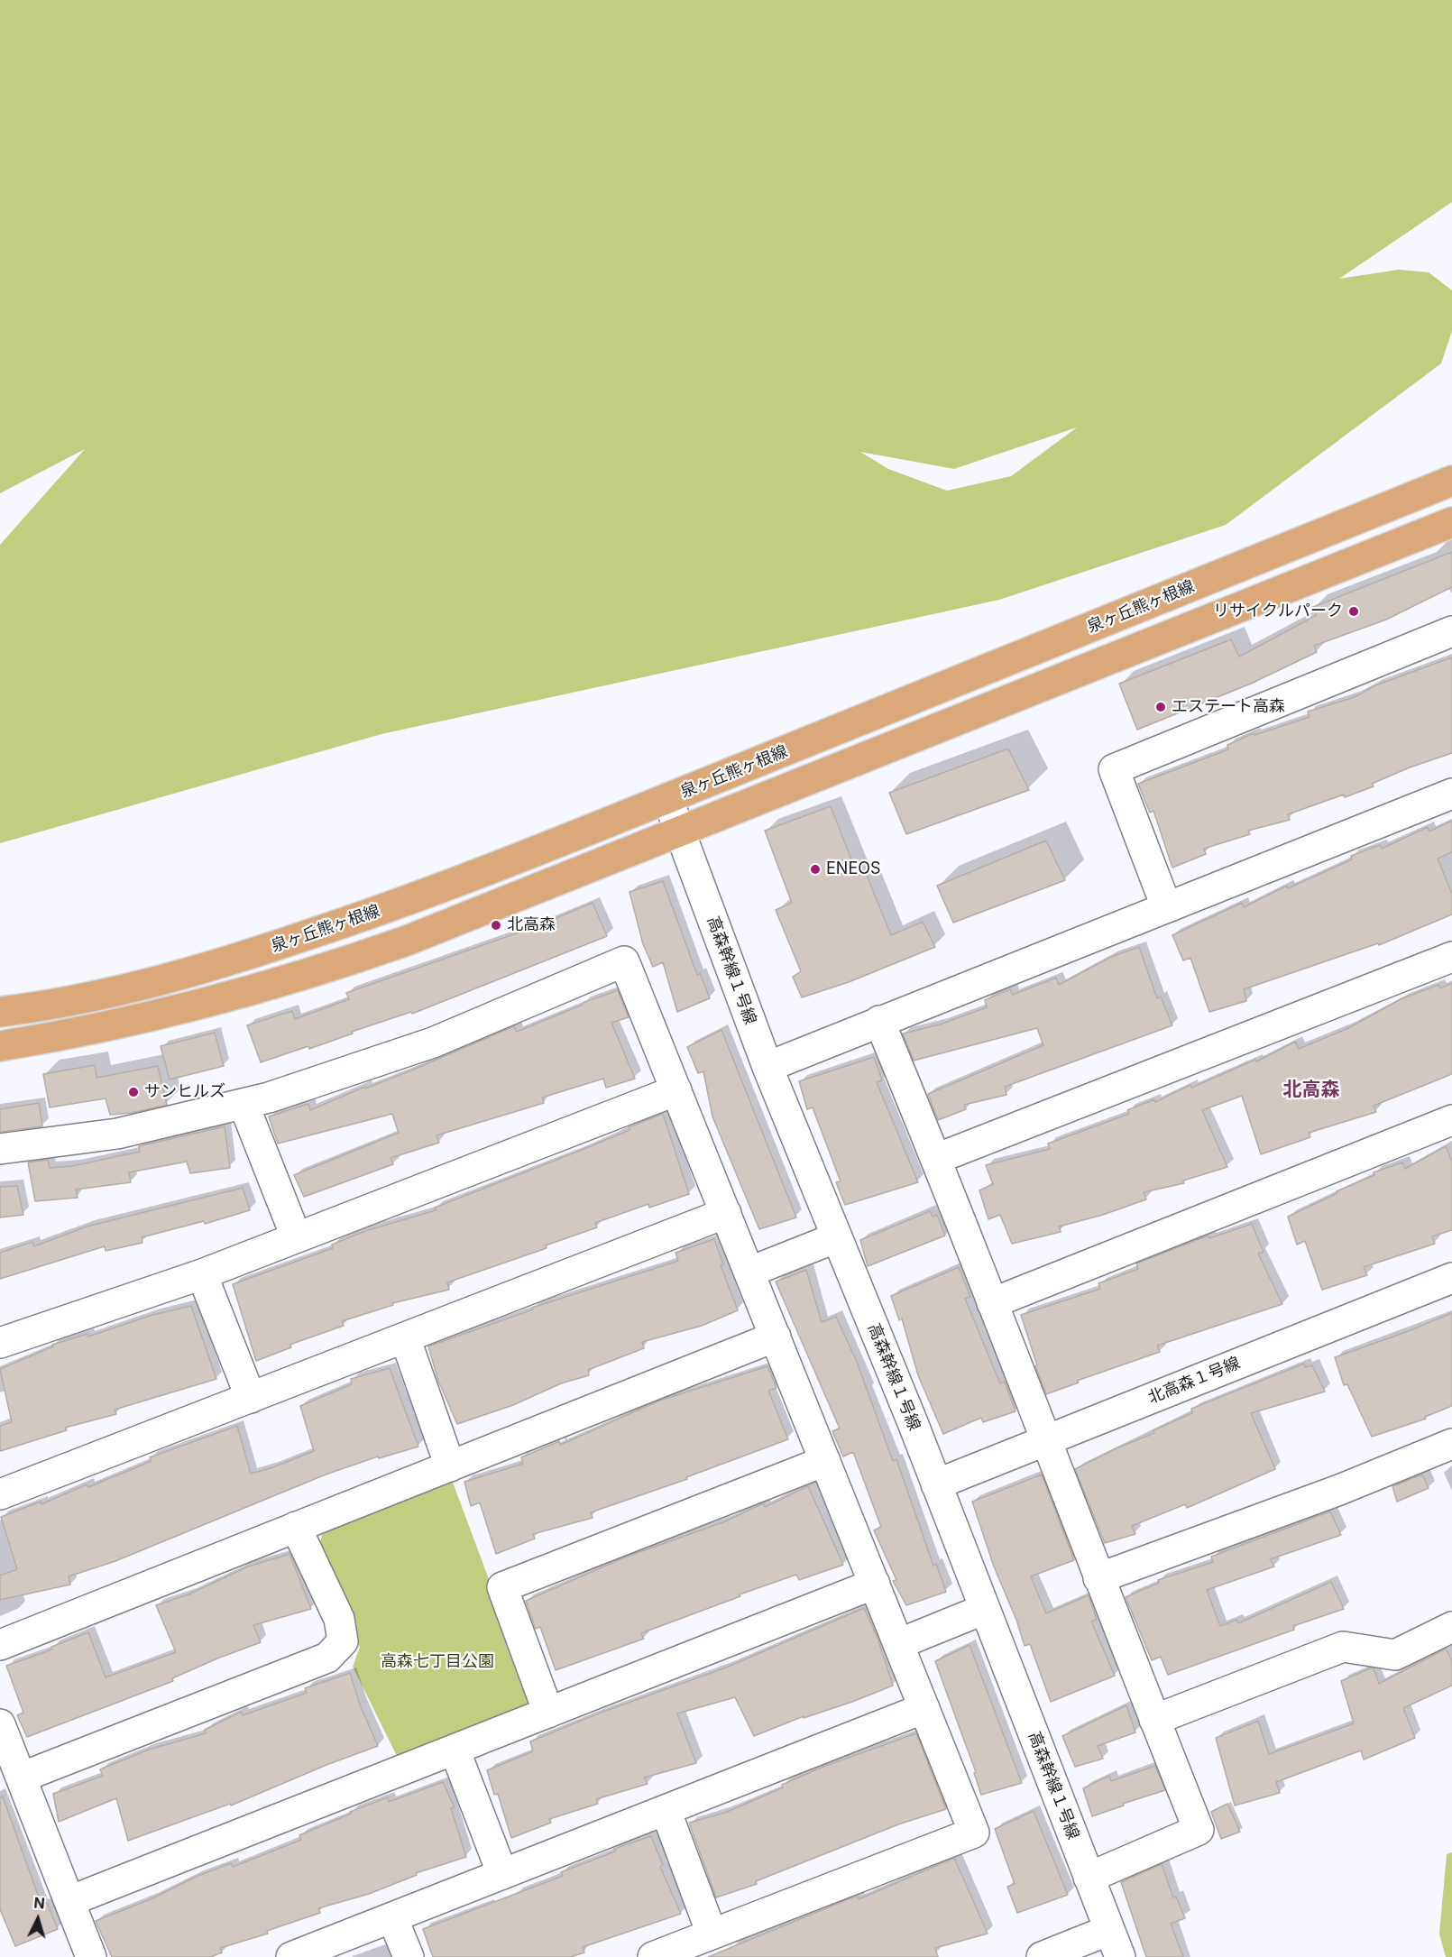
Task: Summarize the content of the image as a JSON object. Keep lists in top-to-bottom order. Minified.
{"streets":{"main road":["泉ヶ丘熊ヶ根線"],"street":["高森幹線１号線","北高森１号線"]},"crossings":[["泉ヶ丘熊ヶ根線","高森幹線１号線"],["高森幹線１号線","北高森１号線"]],"districts":["北高森"],"parks":["高森七丁目公園"],"places":["リサイクルパーク","エステート高森","ENEOS","北高森","サンヒルズ"],"north":"top"}
